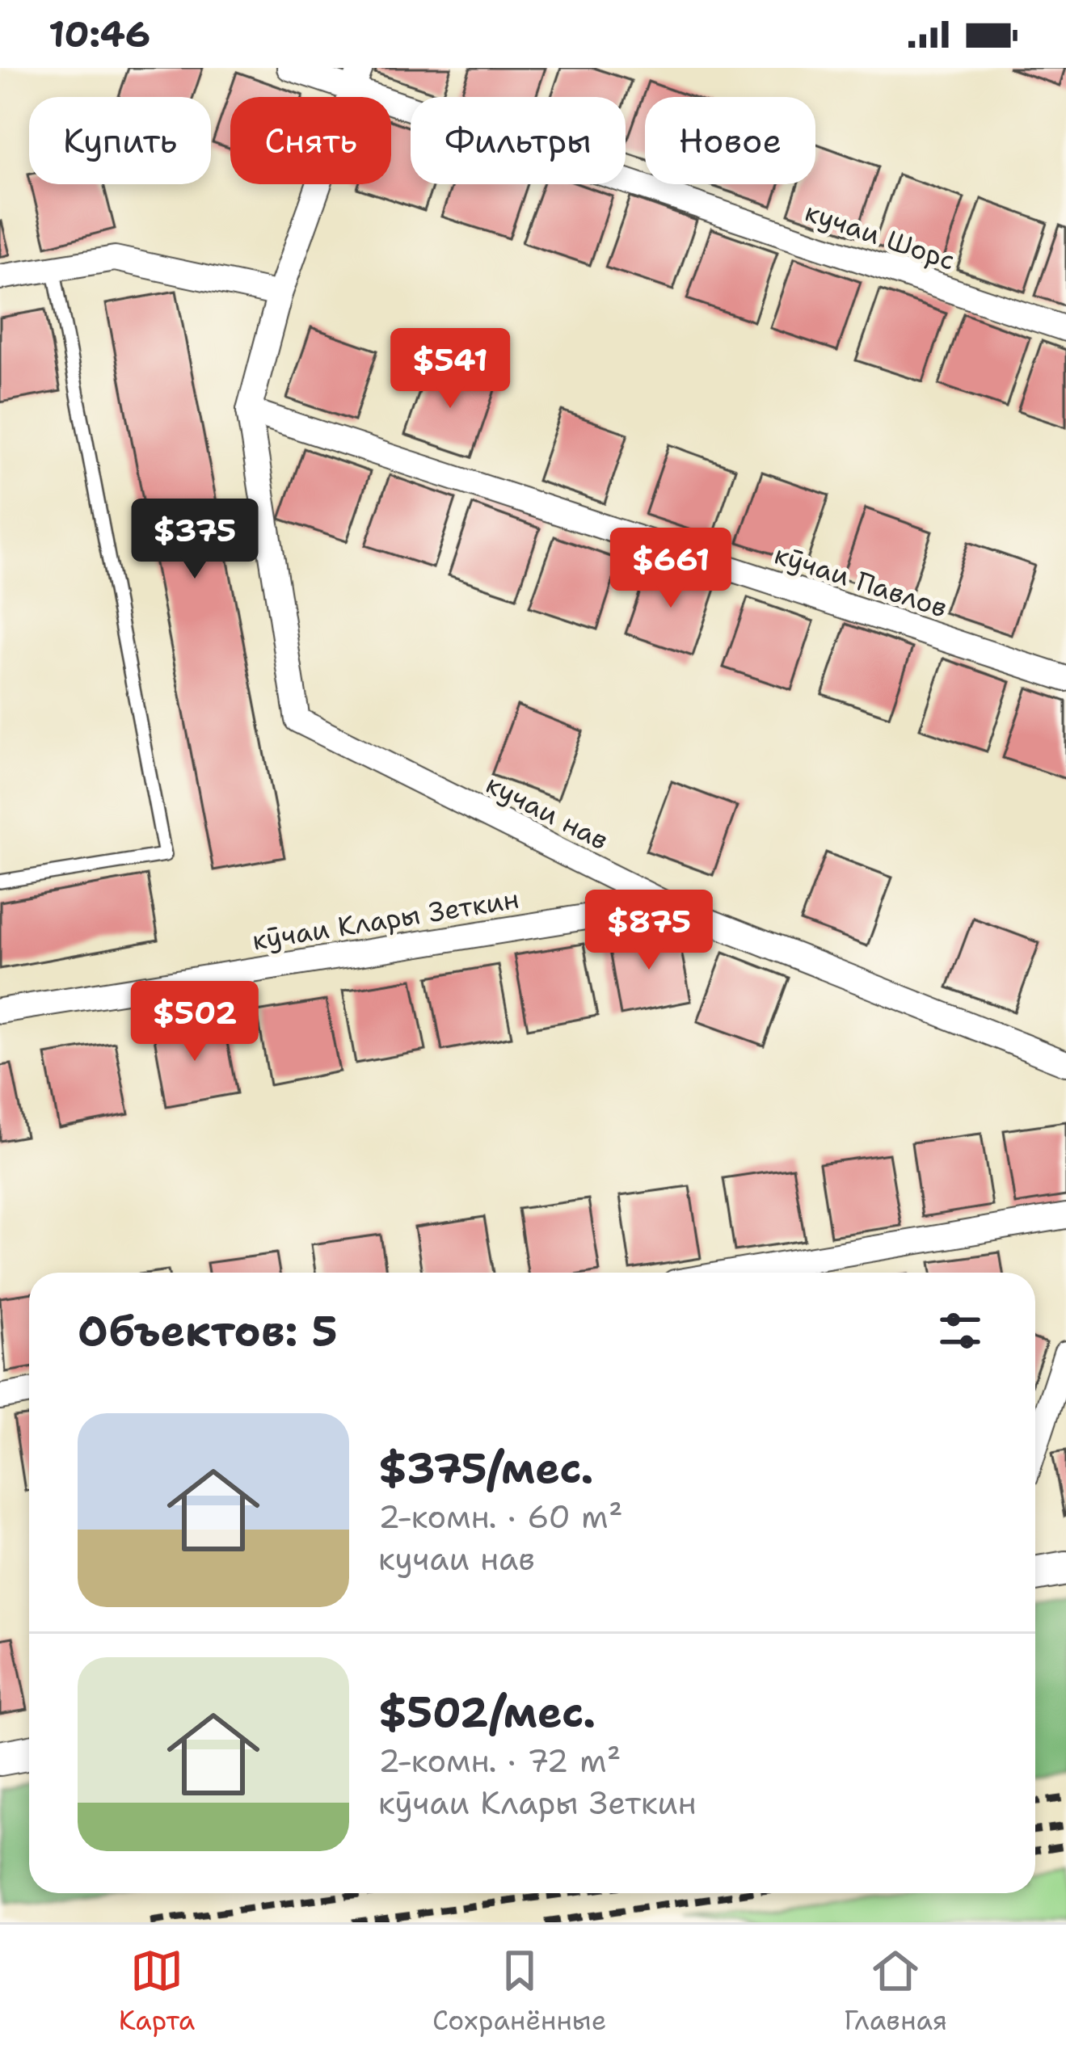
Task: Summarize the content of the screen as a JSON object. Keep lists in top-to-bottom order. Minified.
{"streets":{"street":["кучаи Шорс","кӯчаи Павлов","кучаи нав","кӯчаи Клары Зеткин"]},"crossings":[["кӯчаи Павлов","кучаи нав"],["кучаи нав","кӯчаи Клары Зеткин"]],"page":{"status":"10:46","chip":["Купить","Снять","Фильтры","Новое"],"price":["$541","$375","$661","$875","$502"],"heading":"Объектов: 5","list":[{"name":"$375/мес.","note":"2-комн. · 60 m² · кучаи нав"},{"name":"$502/мес.","note":"2-комн. · 72 m² · кӯчаи Клары Зеткин"}],"tabs":["Карта","Сохранённые","Главная"]}}
